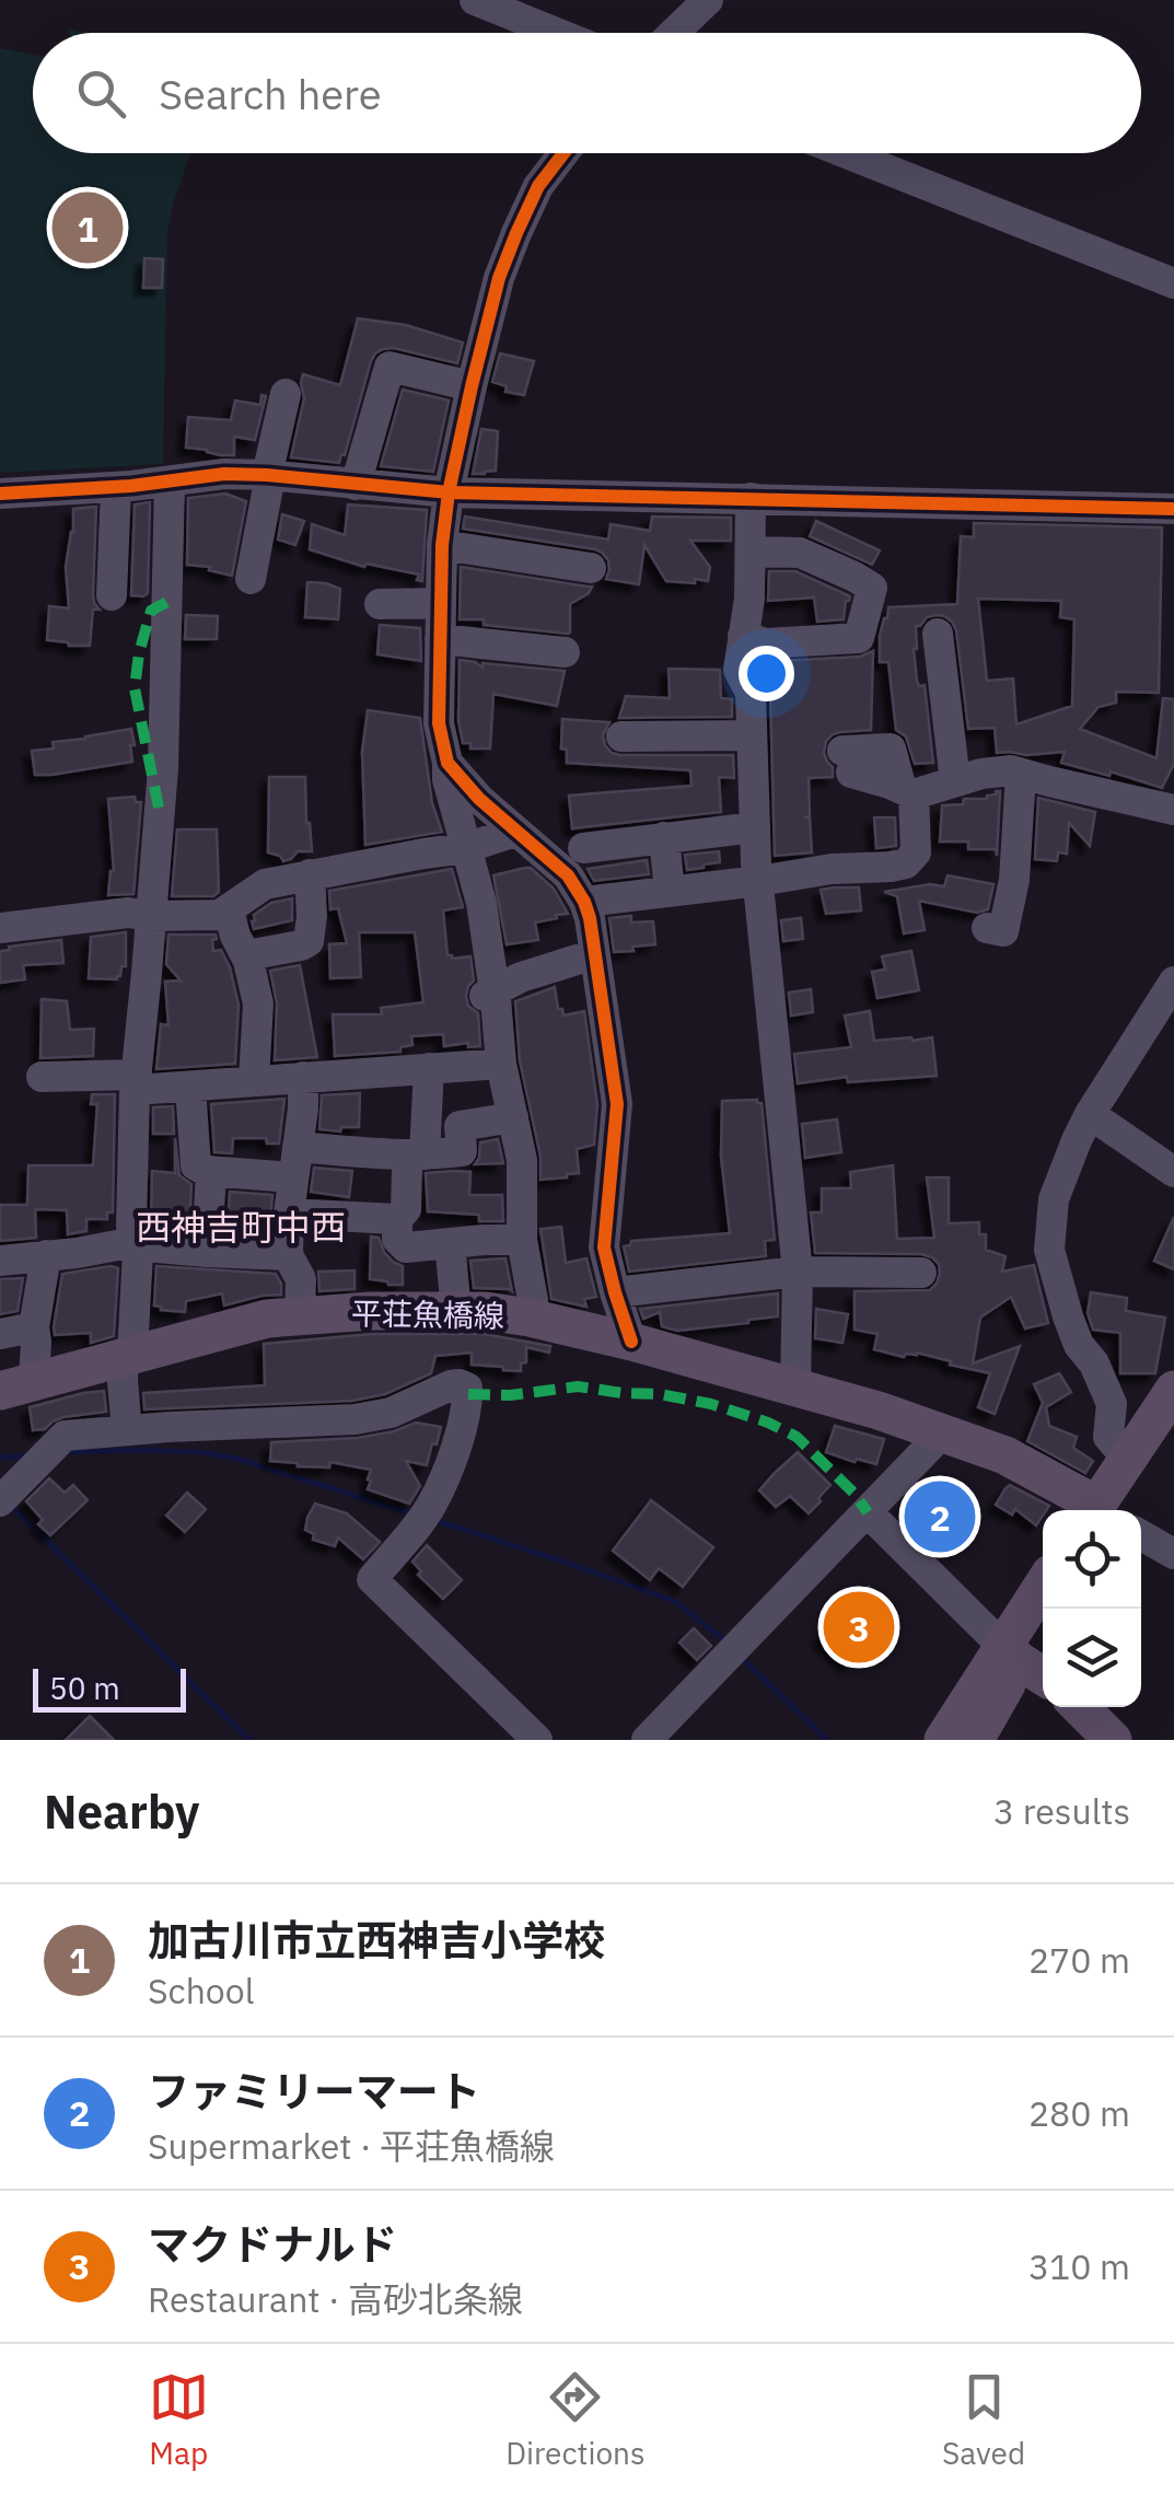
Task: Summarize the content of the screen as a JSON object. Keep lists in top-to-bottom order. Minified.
{"streets":{"main road":["平荘魚橋線"]},"districts":["西神吉町中西"],"scale_bar":"50 m","page":{"search":"Search here","pins":["1","2","3"],"scale":"50 m","heading":["Nearby","3 results"],"list":[{"mark":"1","name":"加古川市立西神吉小学校","note":"School","value":"270 m"},{"mark":"2","name":"ファミリーマート","note":"Supermarket · 平荘魚橋線","value":"280 m"},{"mark":"3","name":"マクドナルド","note":"Restaurant · 高砂北条線","value":"310 m"}],"nav":["Map","Directions","Saved"]}}
